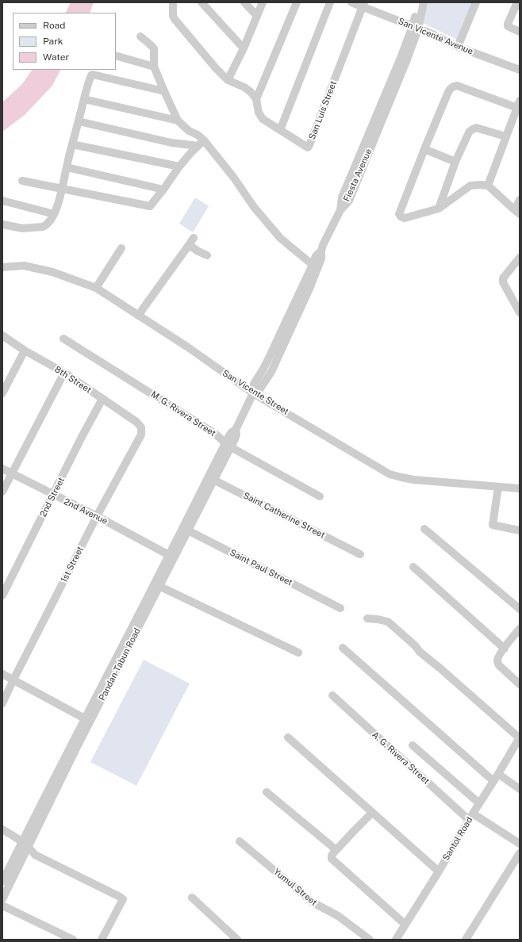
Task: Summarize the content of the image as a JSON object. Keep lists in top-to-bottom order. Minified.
{"streets":{"street":["San Vicente Avenue","San Luis Street","Fiesta Avenue","8th Street","San Vicente Street","M. G. Rivera Street","2nd Street","2nd Avenue","Saint Catherine Street","1st Street","Saint Paul Street","Pandan-Tabun Road","A. G. Rivera Street","Santol Road","Yumul Street"]},"crossings":[["San Vicente Avenue","San Luis Street"],["San Vicente Avenue","Fiesta Avenue"],["Fiesta Avenue","Pandan-Tabun Road"],["8th Street","2nd Street"],["8th Street","1st Street"],["San Vicente Street","Pandan-Tabun Road"],["M. G. Rivera Street","Pandan-Tabun Road"],["2nd Street","2nd Avenue"],["2nd Avenue","1st Street"],["2nd Avenue","Pandan-Tabun Road"],["Saint Catherine Street","Pandan-Tabun Road"],["Saint Paul Street","Pandan-Tabun Road"],["A. G. Rivera Street","Santol Road"]],"legend":["Road","Park","Water"]}
